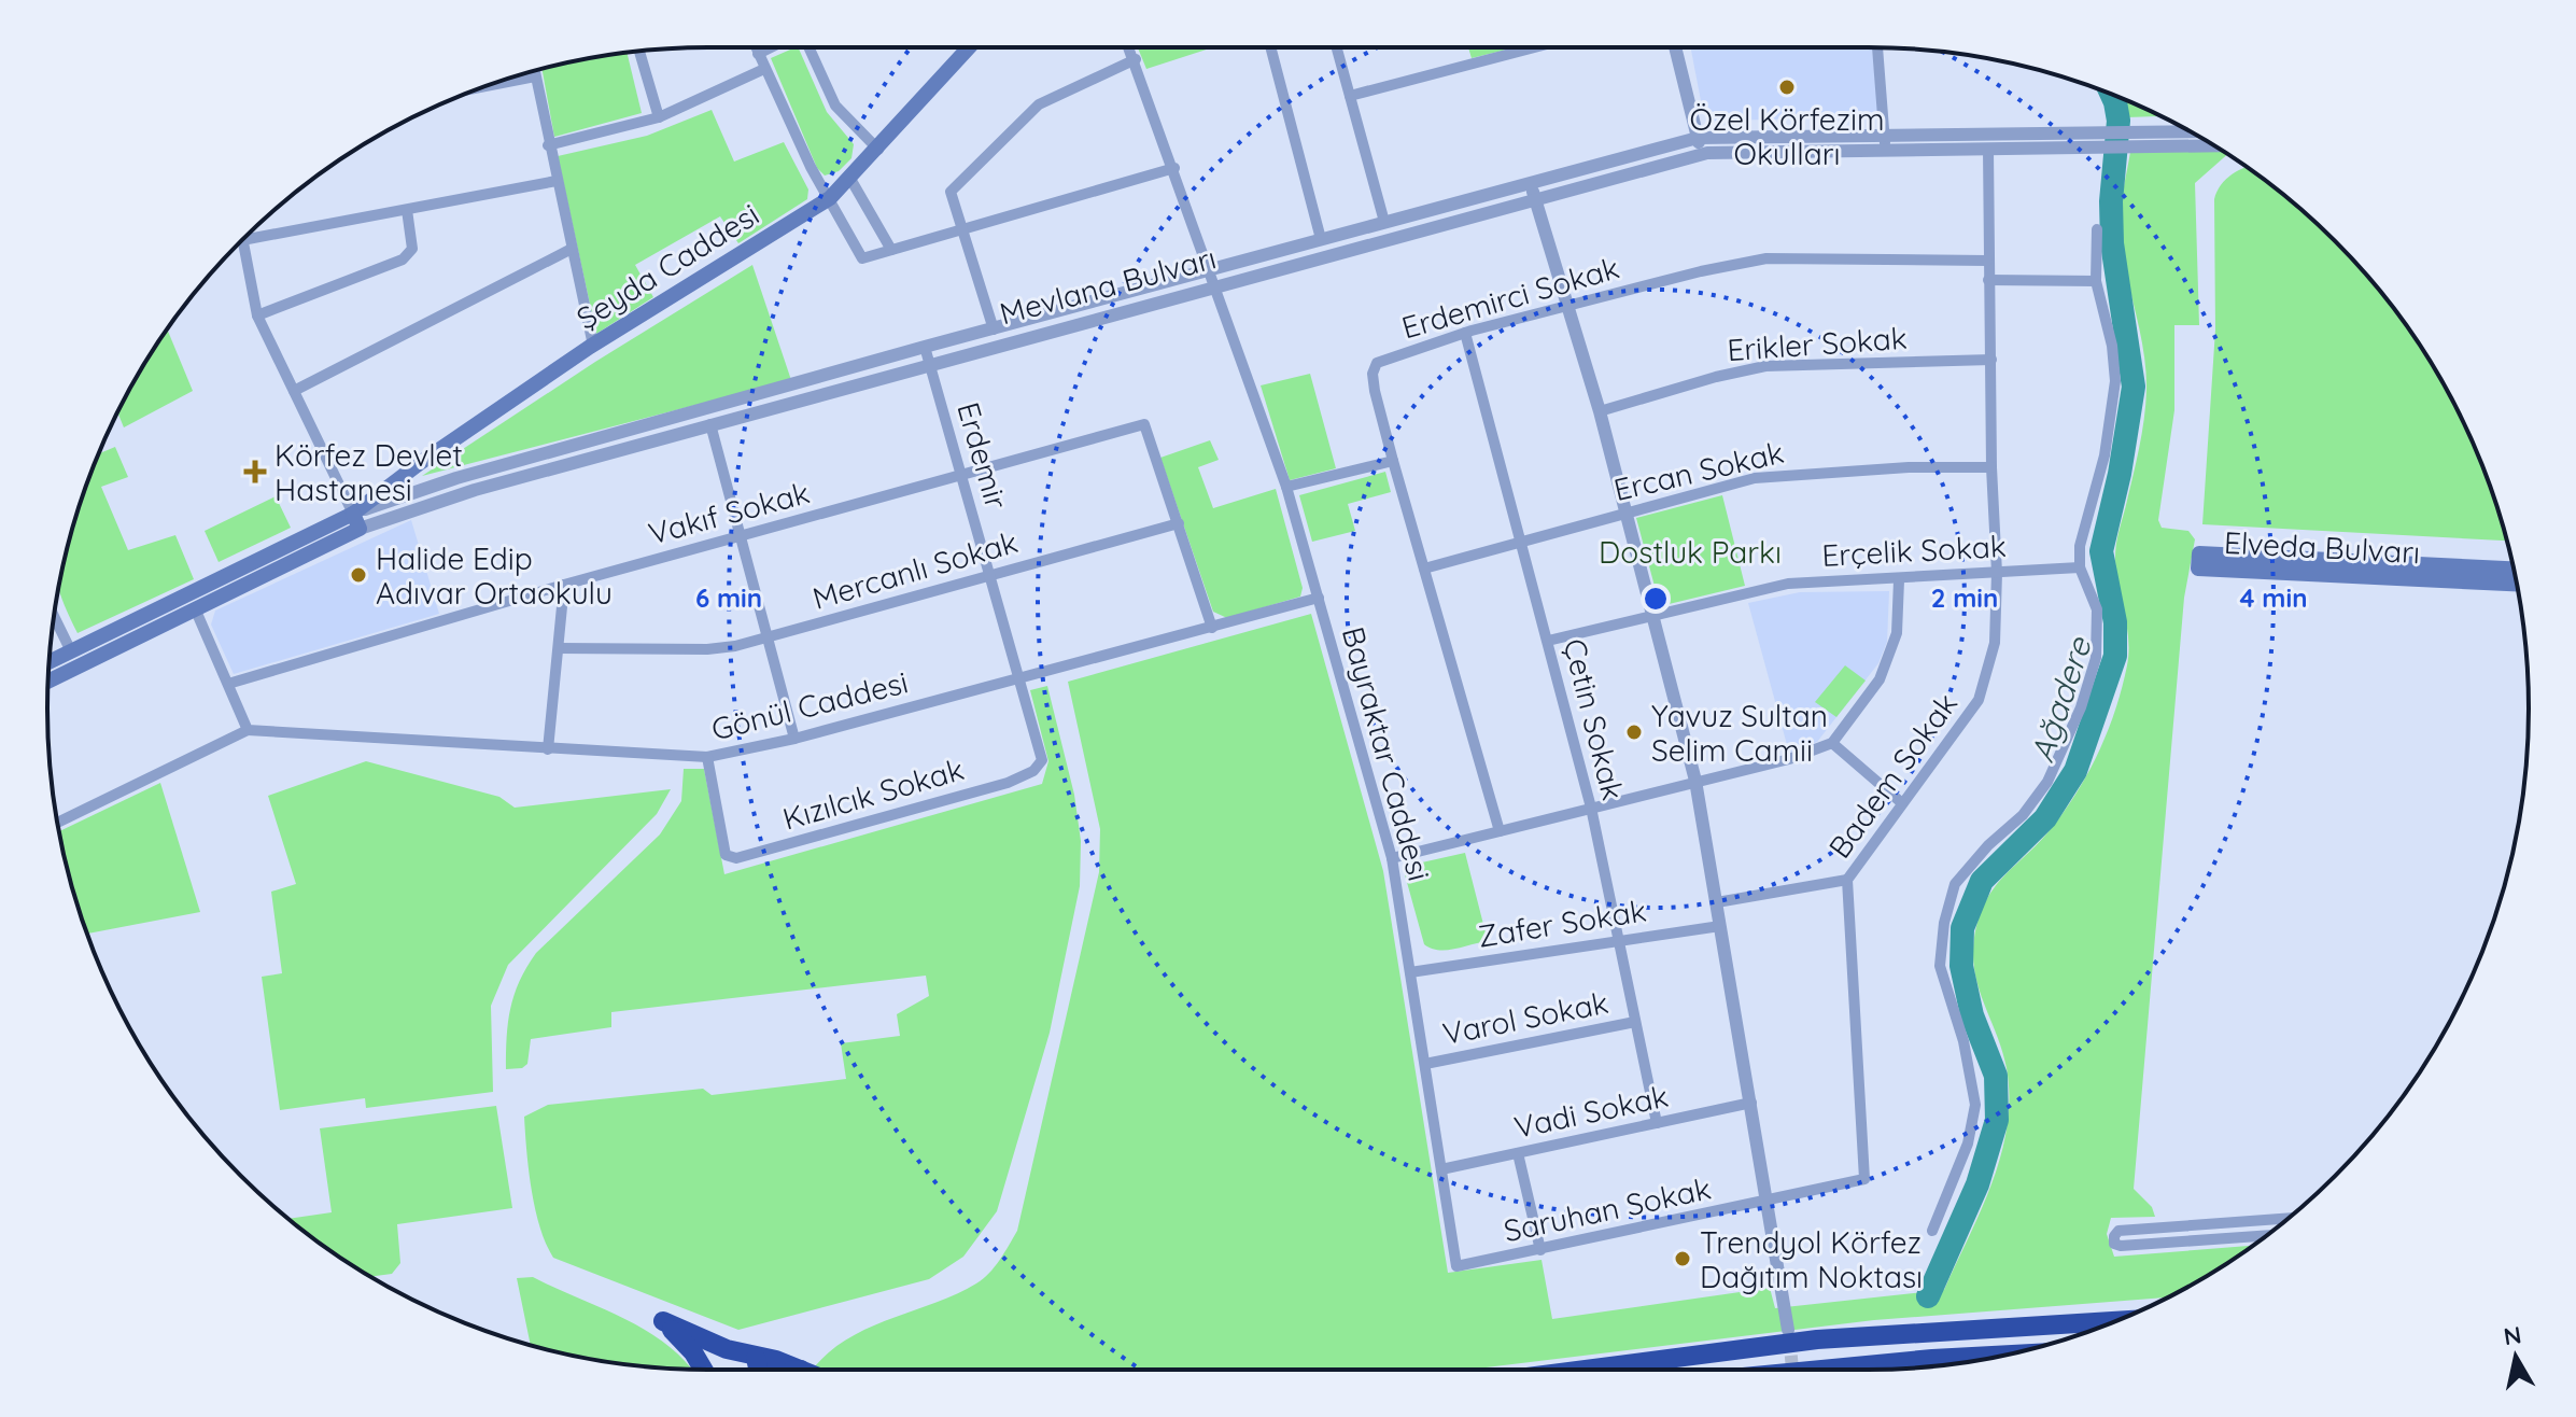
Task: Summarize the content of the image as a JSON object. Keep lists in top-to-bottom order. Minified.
{"streets":{"main road":["Şeyda Caddesi","Mevlana Bulvarı","Elveda Bulvarı"],"street":["Erdemirci Sokak","Erikler Sokak","Erdemir","Ercan Sokak","Vakıf Sokak","Erçelik Sokak","Mercanlı Sokak","Gönül Caddesi","Çetin Sokak","Bayraktar Caddesi","Badem Sokak","Kızılcık Sokak","Zafer Sokak","Varol Sokak","Vadi Sokak","Saruhan Sokak"]},"crossings":[["Şeyda Caddesi","Mevlana Bulvarı"],["Mevlana Bulvarı","Erdemir"],["Mevlana Bulvarı","Bayraktar Caddesi"],["Mevlana Bulvarı","Badem Sokak"],["Erdemirci Sokak","Ercan Sokak"],["Erdemirci Sokak","Çetin Sokak"],["Erdemirci Sokak","Badem Sokak"],["Erikler Sokak","Badem Sokak"],["Erdemir","Vakıf Sokak"],["Erdemir","Mercanlı Sokak"],["Erdemir","Gönül Caddesi"],["Erdemir","Kızılcık Sokak"],["Ercan Sokak","Çetin Sokak"],["Ercan Sokak","Badem Sokak"],["Vakıf Sokak","Mercanlı Sokak"],["Erçelik Sokak","Çetin Sokak"],["Erçelik Sokak","Badem Sokak"],["Gönül Caddesi","Bayraktar Caddesi"],["Gönül Caddesi","Kızılcık Sokak"],["Çetin Sokak","Zafer Sokak"],["Çetin Sokak","Varol Sokak"],["Çetin Sokak","Vadi Sokak"],["Bayraktar Caddesi","Zafer Sokak"],["Bayraktar Caddesi","Varol Sokak"],["Bayraktar Caddesi","Vadi Sokak"],["Bayraktar Caddesi","Saruhan Sokak"],["Badem Sokak","Saruhan Sokak"]],"water":["Ağadere"],"parks":["Dostluk Parkı"],"places":{"other":["Özel Körfezim Okulları","Halide Edip Adıvar Ortaokulu","Yavuz Sultan Selim Camii","Trendyol Körfez Dağıtım Noktası"],"health":["Körfez Devlet Hastanesi"]},"north":"top","rings":["2 min","4 min","6 min"]}
